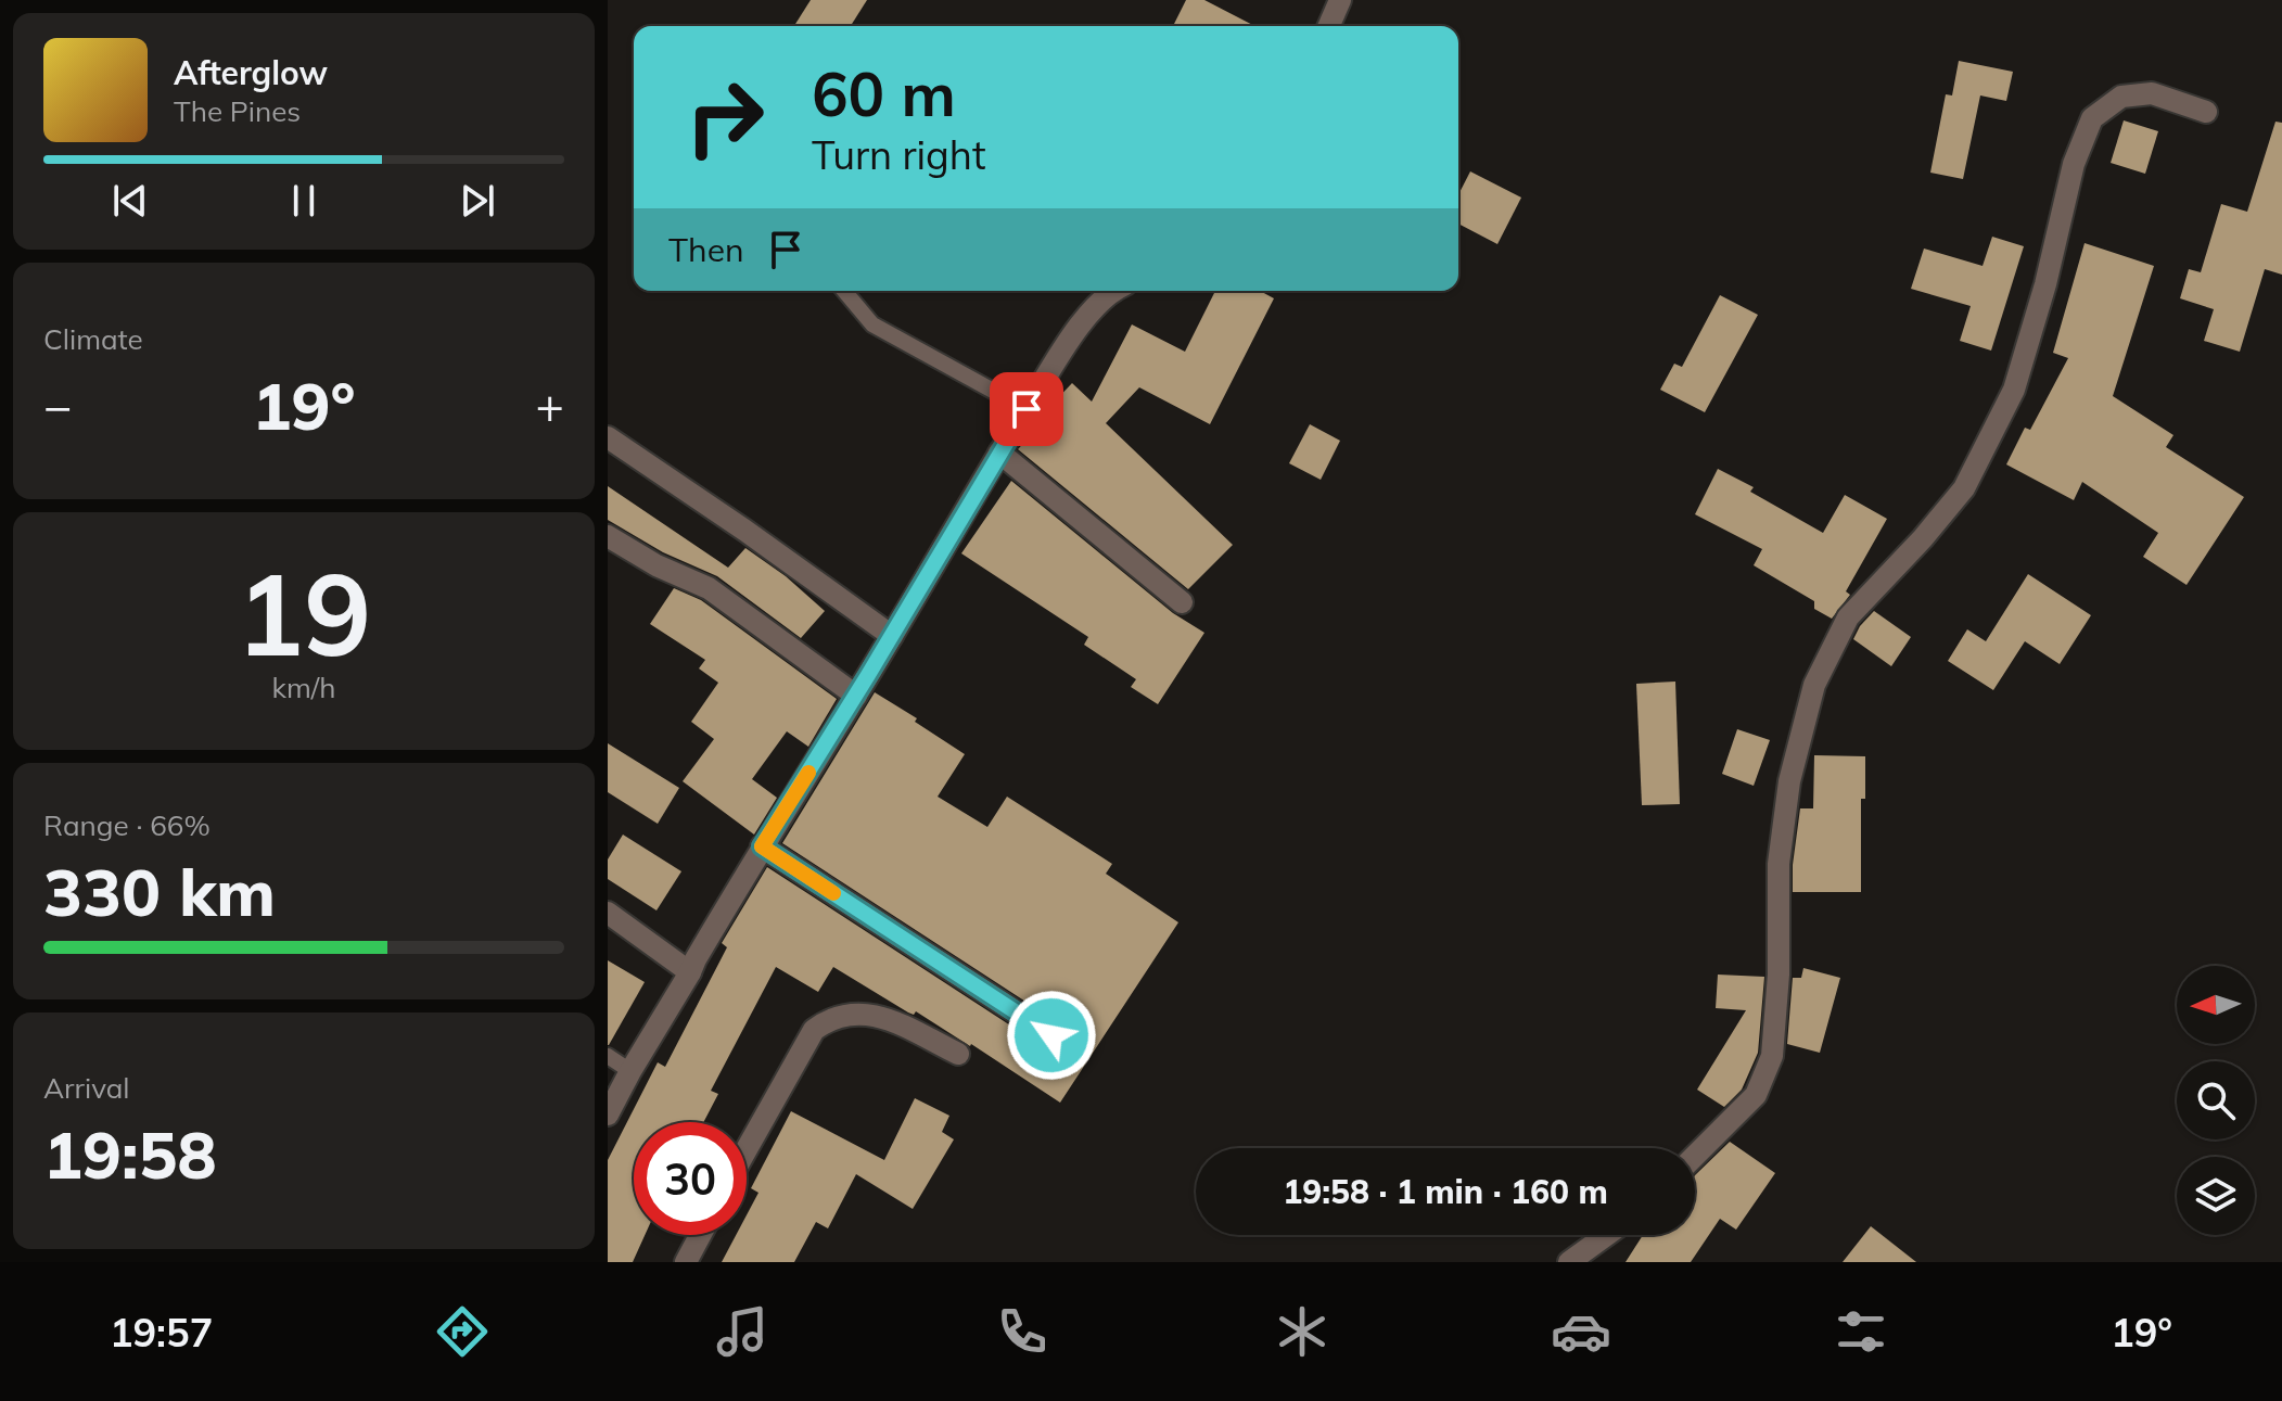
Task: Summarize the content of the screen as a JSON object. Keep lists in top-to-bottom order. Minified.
{"north":"left","page":{"turn":["60 m","Turn right"],"song":["Afterglow","The Pines"],"then":"Then","tile":["Climate",["19","km/h"],["Range · 66%","330 km"],["Arrival","19:58"]],"heat":["−","19°","+"],"limit":"30","trip":"19:58 · 1 min · 160 m","tabs":["19:57","19°"]}}
